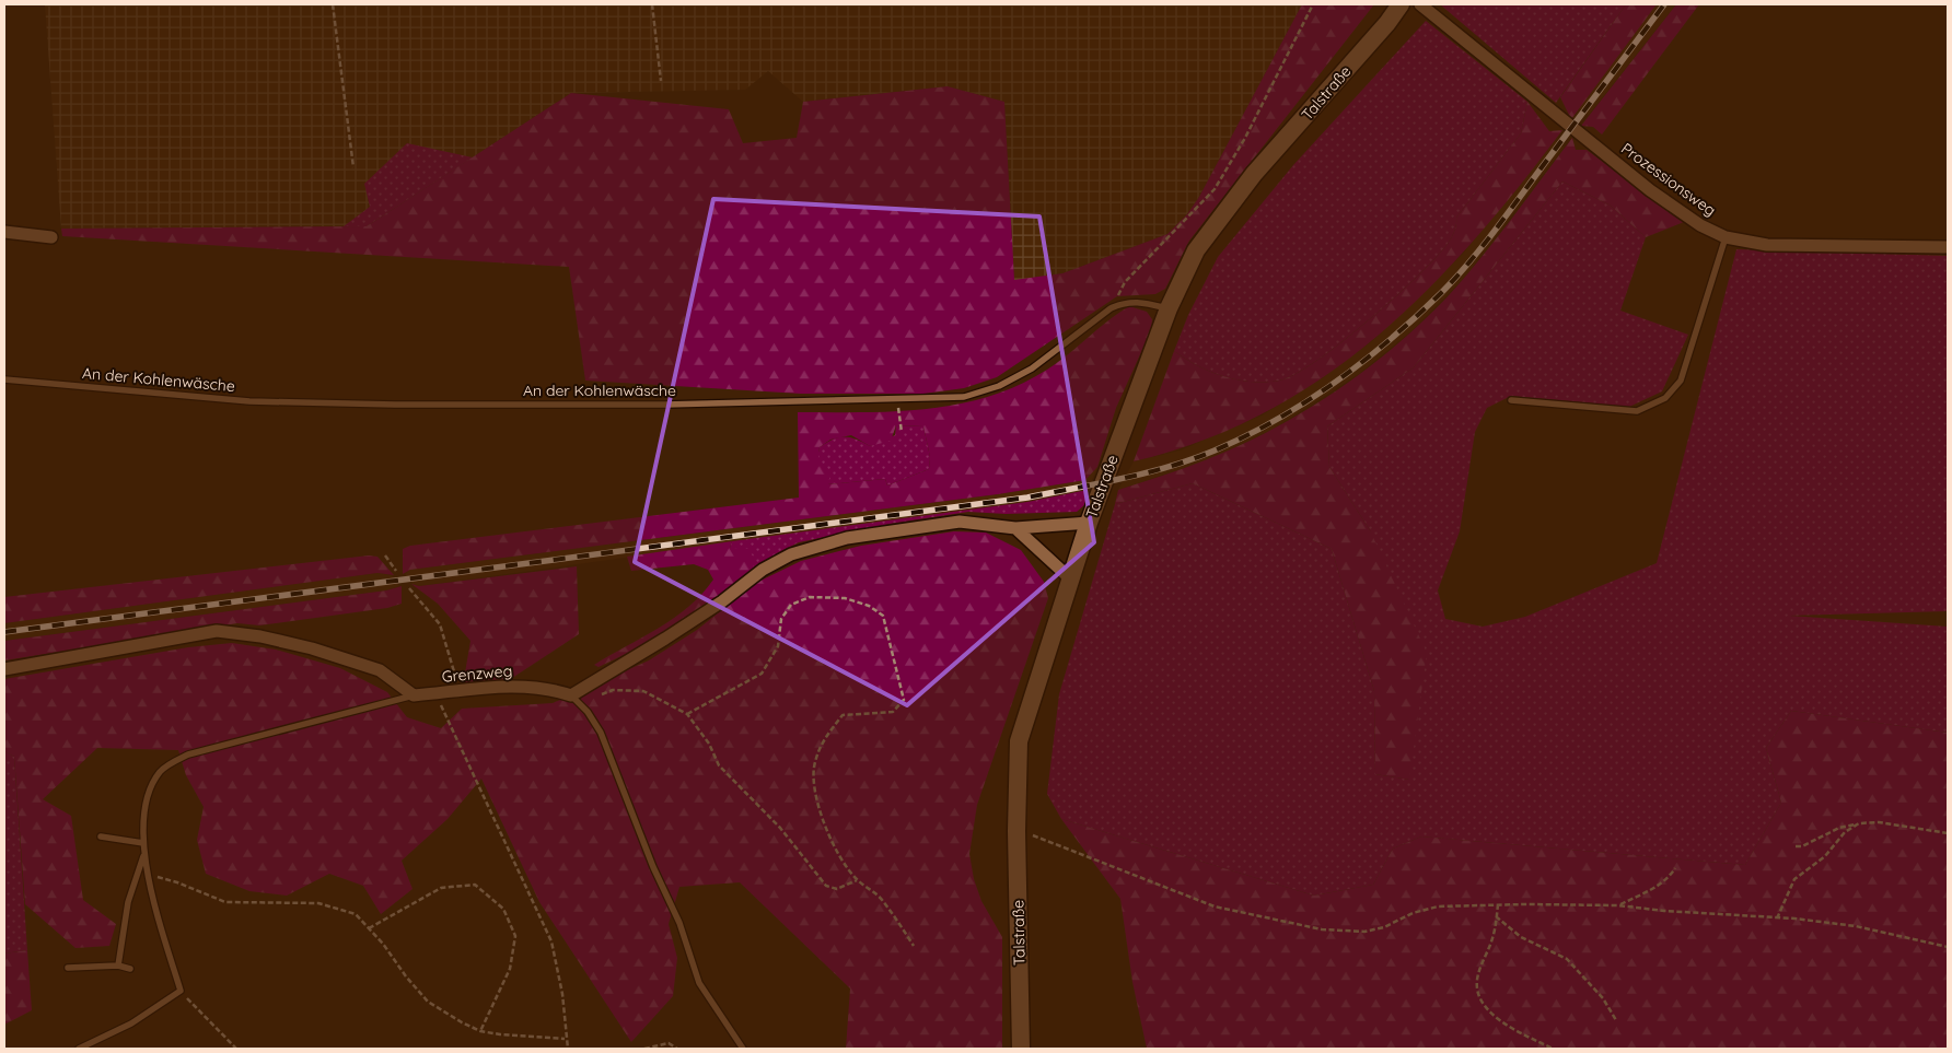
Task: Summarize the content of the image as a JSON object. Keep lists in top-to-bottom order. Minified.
{"streets":{"street":["Talstraße","Prozessionsweg","Grenzweg"],"lane":["An der Kohlenwäsche"]},"crossings":[["Talstraße","An der Kohlenwäsche"]]}
